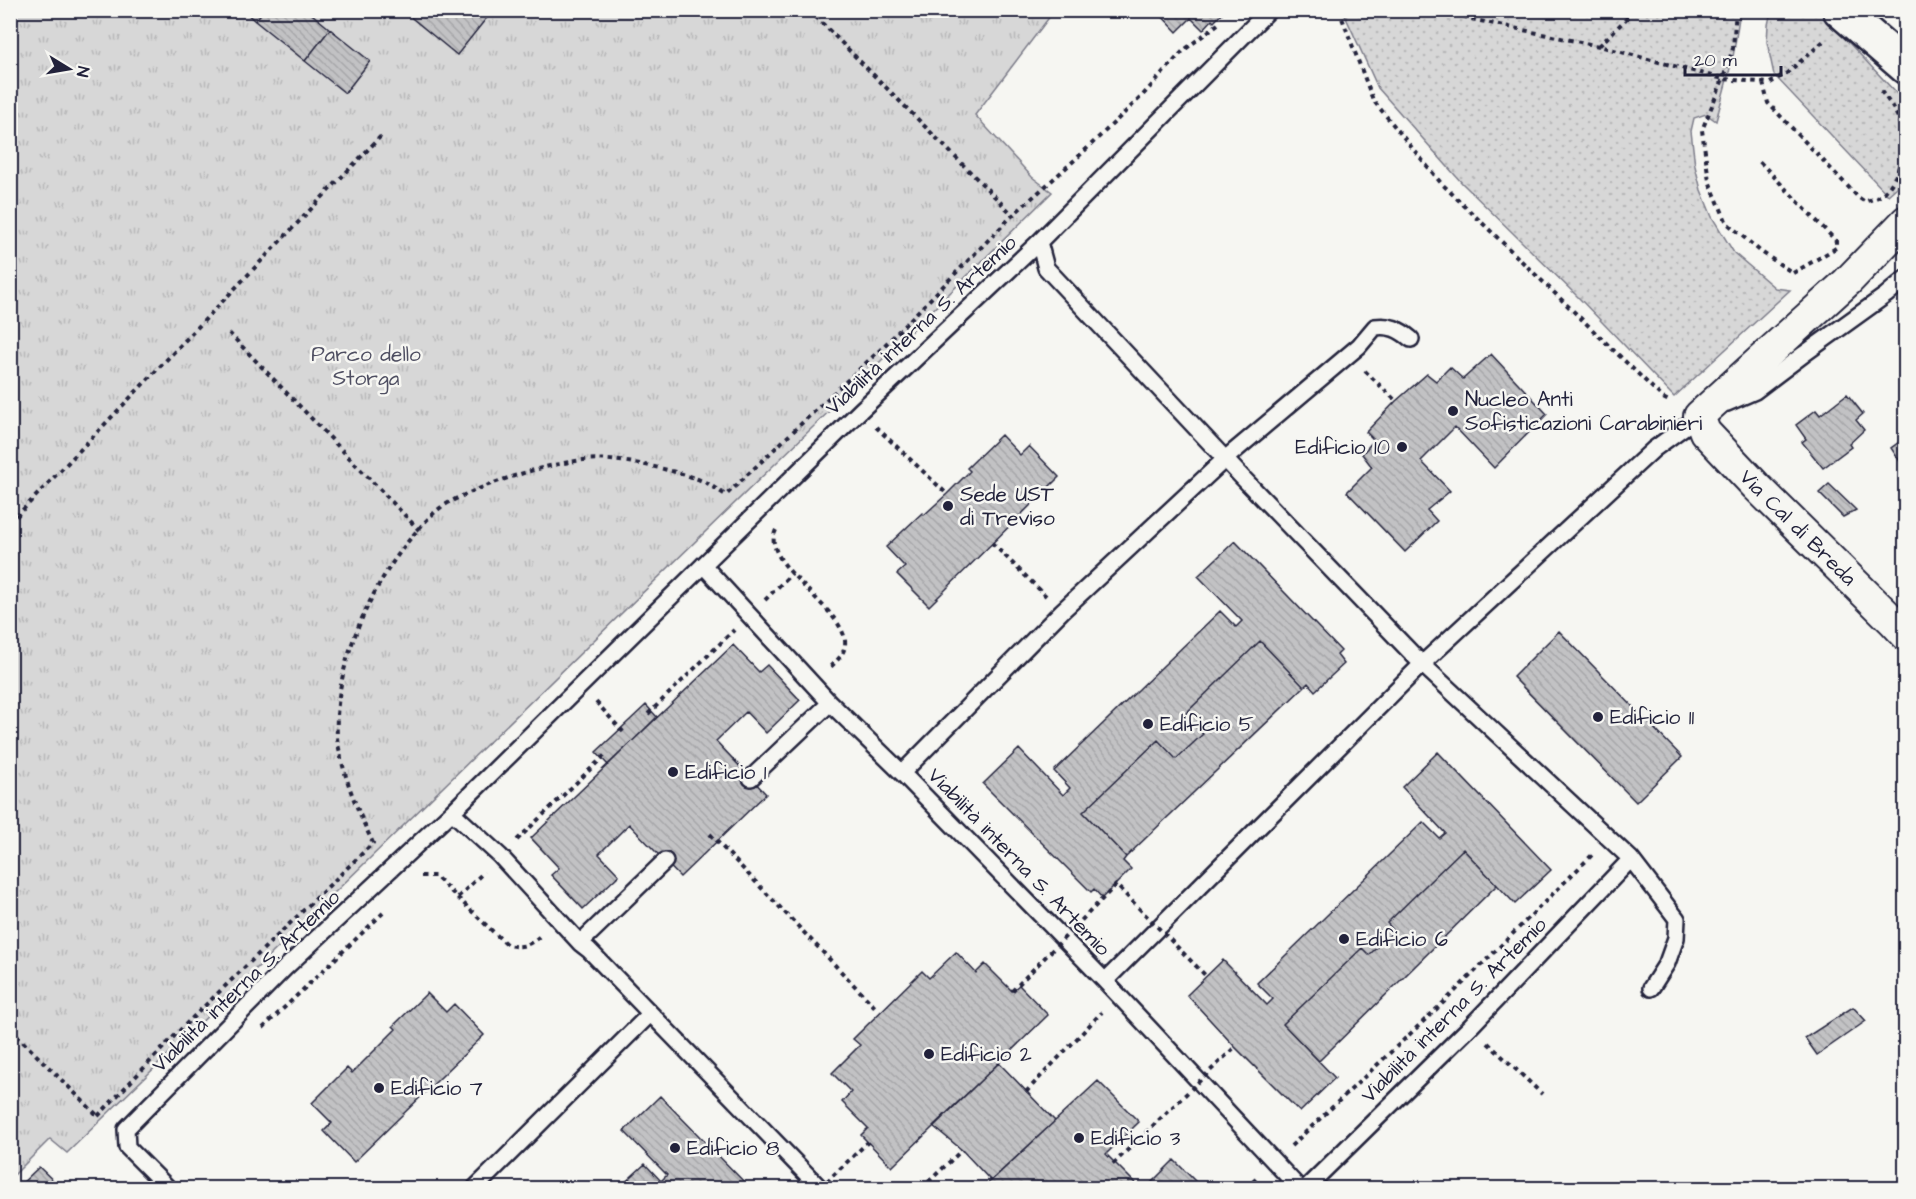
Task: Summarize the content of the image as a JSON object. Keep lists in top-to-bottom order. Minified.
{"streets":{"street":["Via Cal di Breda"],"lane":["Viabilità interna S. Artemio"]},"crossings":[["Viabilità interna S. Artemio","Via Cal di Breda"]],"parks":["Parco dello Storga"],"places":["Nucleo Anti Sofisticazioni Carabinieri","Edificio 10","Sede UST di Treviso","Edificio 11","Edificio 5","Edificio 1","Edificio 6","Edificio 2","Edificio 7","Edificio 3","Edificio 8"],"scale_bar":"20 m","north":"right"}
